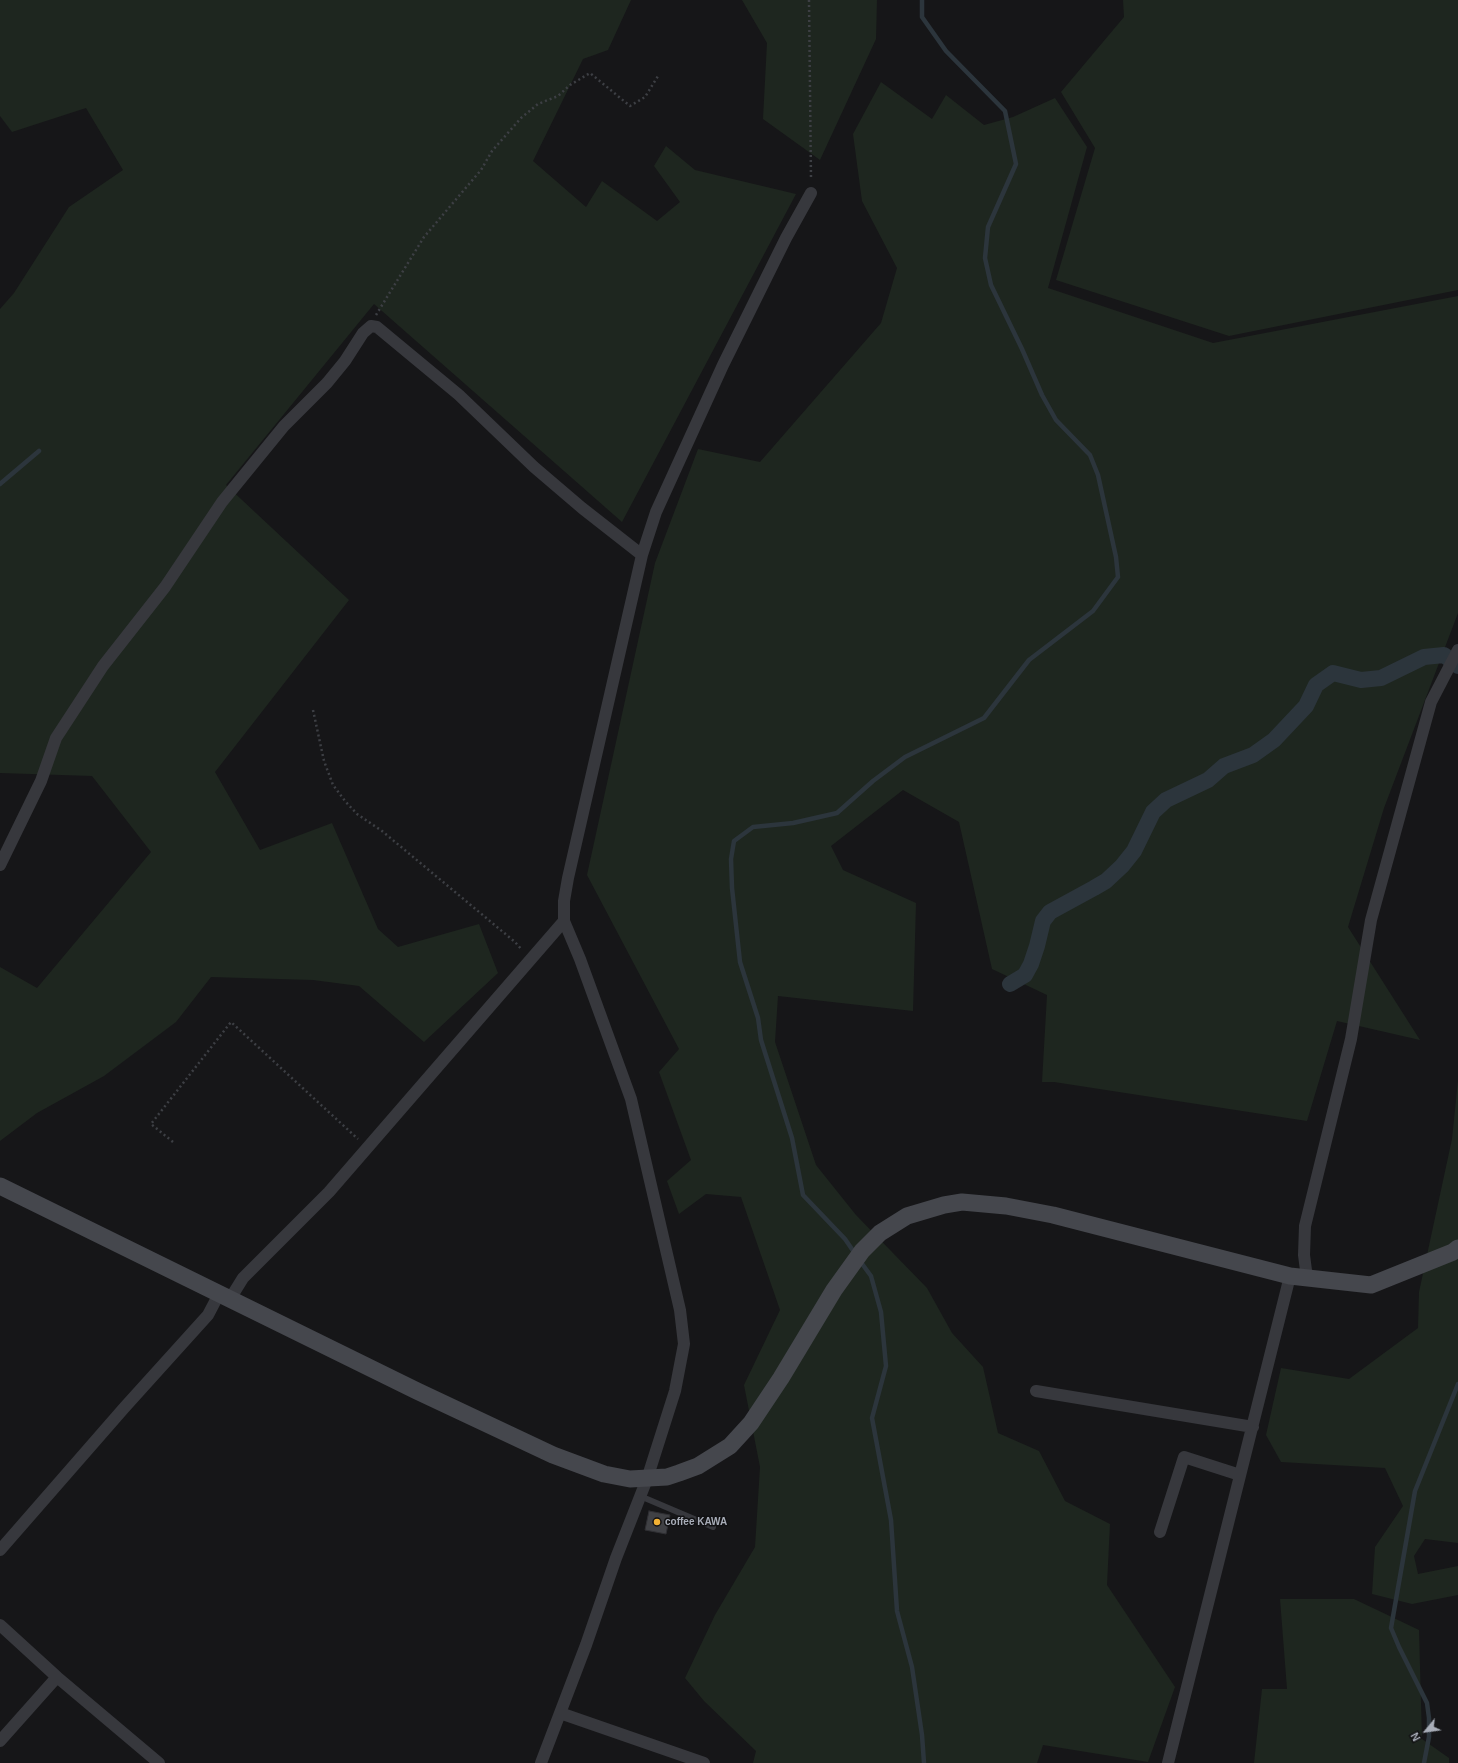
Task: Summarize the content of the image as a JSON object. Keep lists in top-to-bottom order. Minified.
{"places":["coffee KAWA"],"north":"bottom left"}
